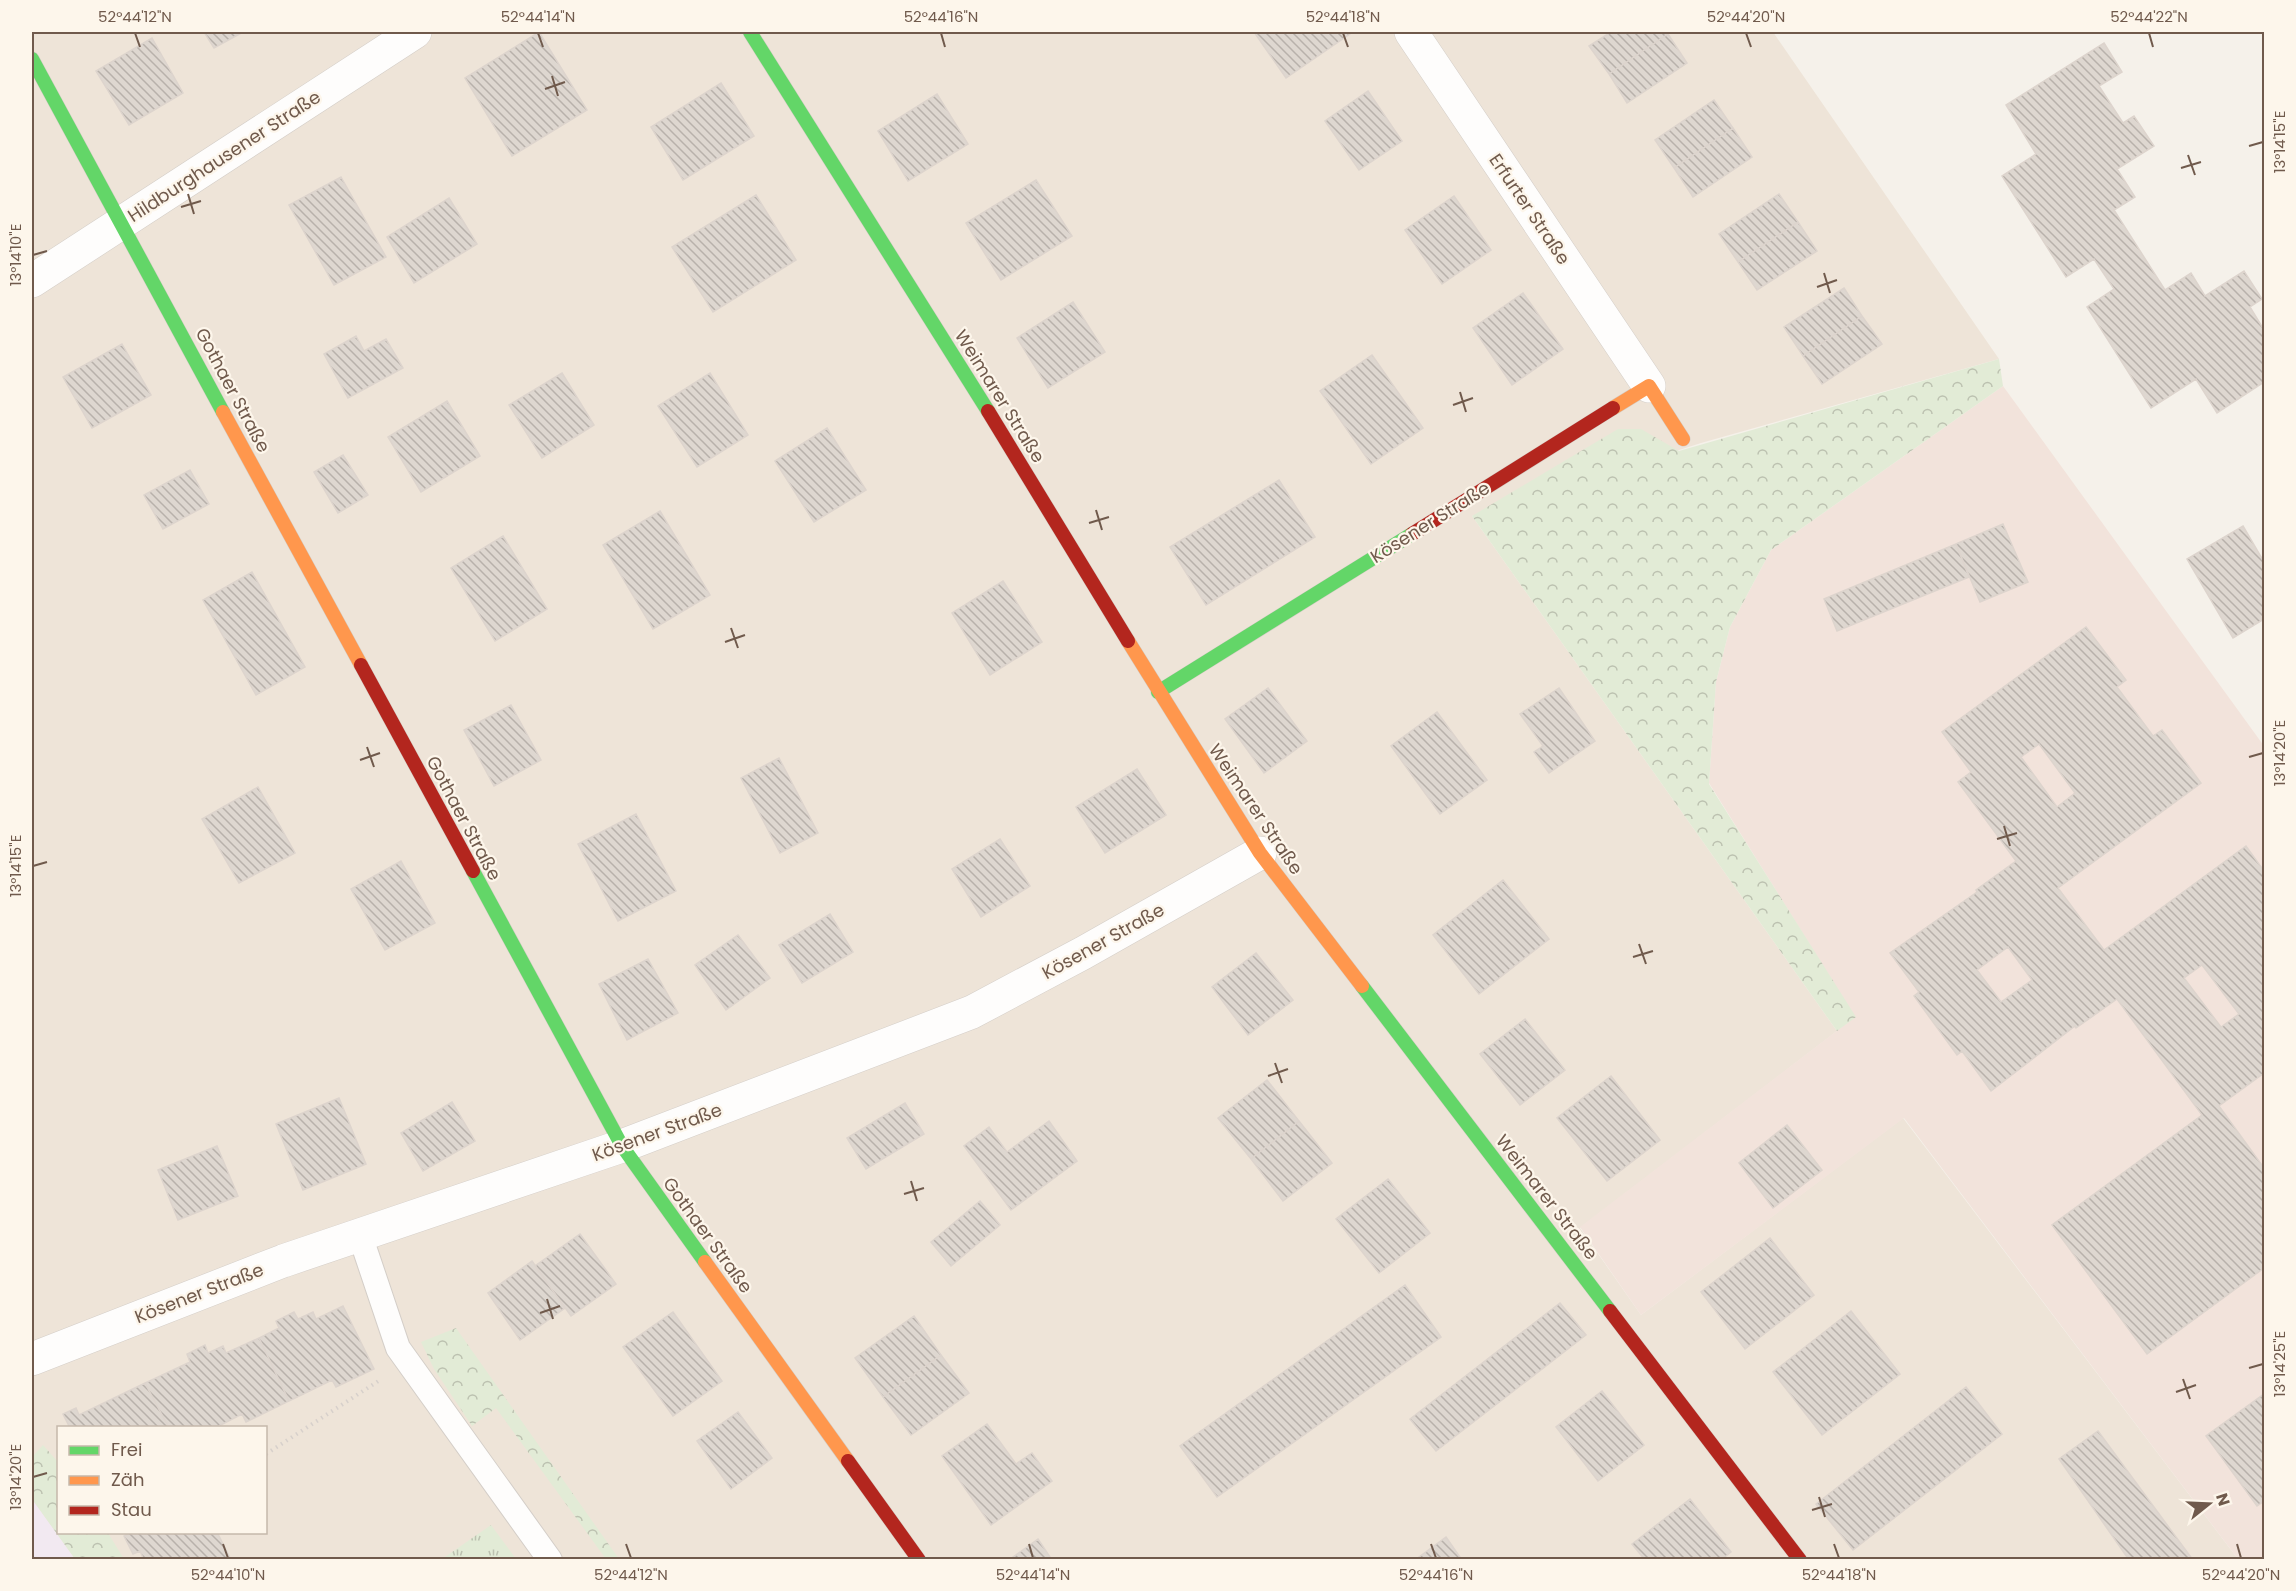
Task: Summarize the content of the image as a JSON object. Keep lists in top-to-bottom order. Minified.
{"streets":{"street":["Hildburghausener Straße","Erfurter Straße","Gothaer Straße","Weimarer Straße","Kösener Straße"]},"crossings":[["Hildburghausener Straße","Gothaer Straße"],["Erfurter Straße","Kösener Straße"],["Gothaer Straße","Kösener Straße"],["Weimarer Straße","Kösener Straße"]],"legend":["Frei","Zäh","Stau"],"north":"right","coordinates":["52°44'12\"N","52°44'14\"N","52°44'16\"N","52°44'18\"N","52°44'20\"N","52°44'22\"N","13°14'15\"E","13°14'10\"E","13°14'20\"E","13°14'25\"E","52°44'10\"N"]}
